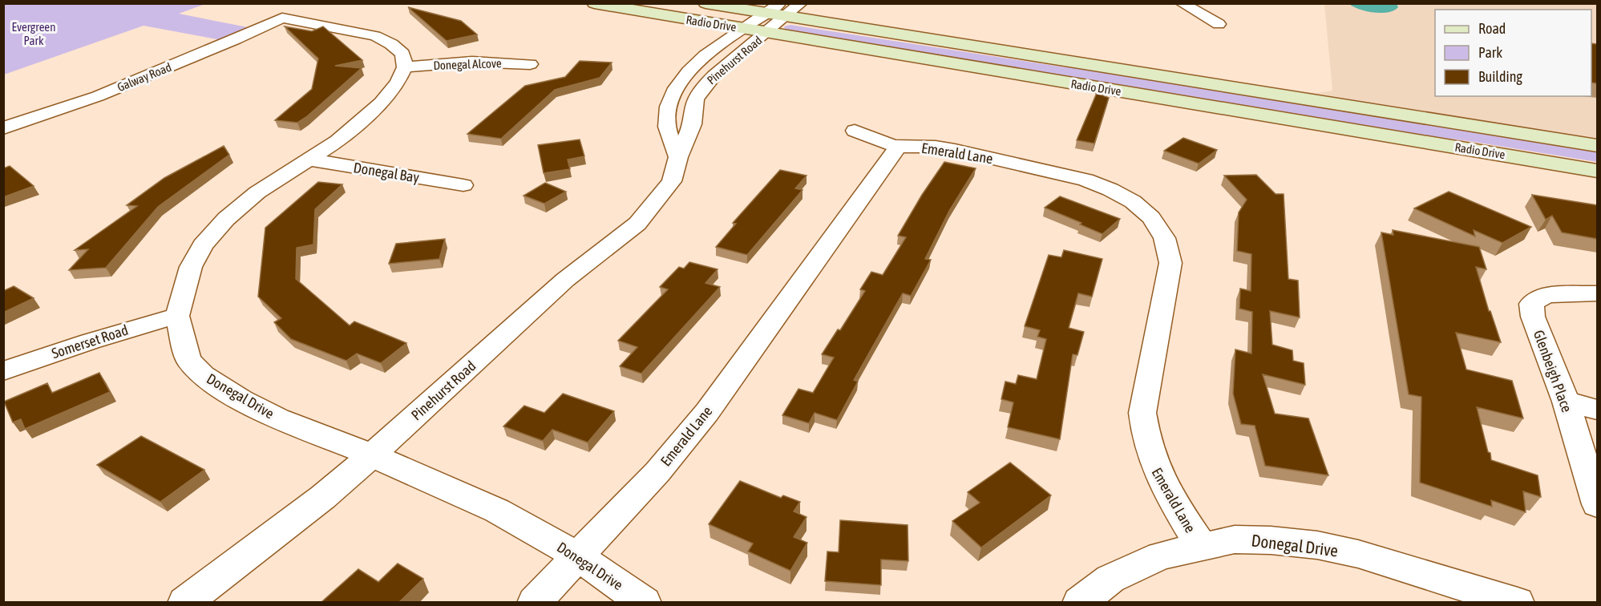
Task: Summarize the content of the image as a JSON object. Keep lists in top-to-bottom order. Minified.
{"streets":{"main road":["Radio Drive"],"street":["Pinehurst Road","Donegal Alcove","Galway Road","Emerald Lane","Donegal Bay","Somerset Road","Glenbeigh Place","Donegal Drive"]},"crossings":[["Radio Drive","Pinehurst Road"],["Pinehurst Road","Donegal Drive"],["Donegal Alcove","Galway Road"],["Donegal Alcove","Donegal Drive"],["Galway Road","Donegal Drive"],["Emerald Lane","Donegal Drive"],["Donegal Bay","Donegal Drive"],["Somerset Road","Donegal Drive"]],"parks":["Evergreen Park"],"legend":["Road","Park","Building"]}
